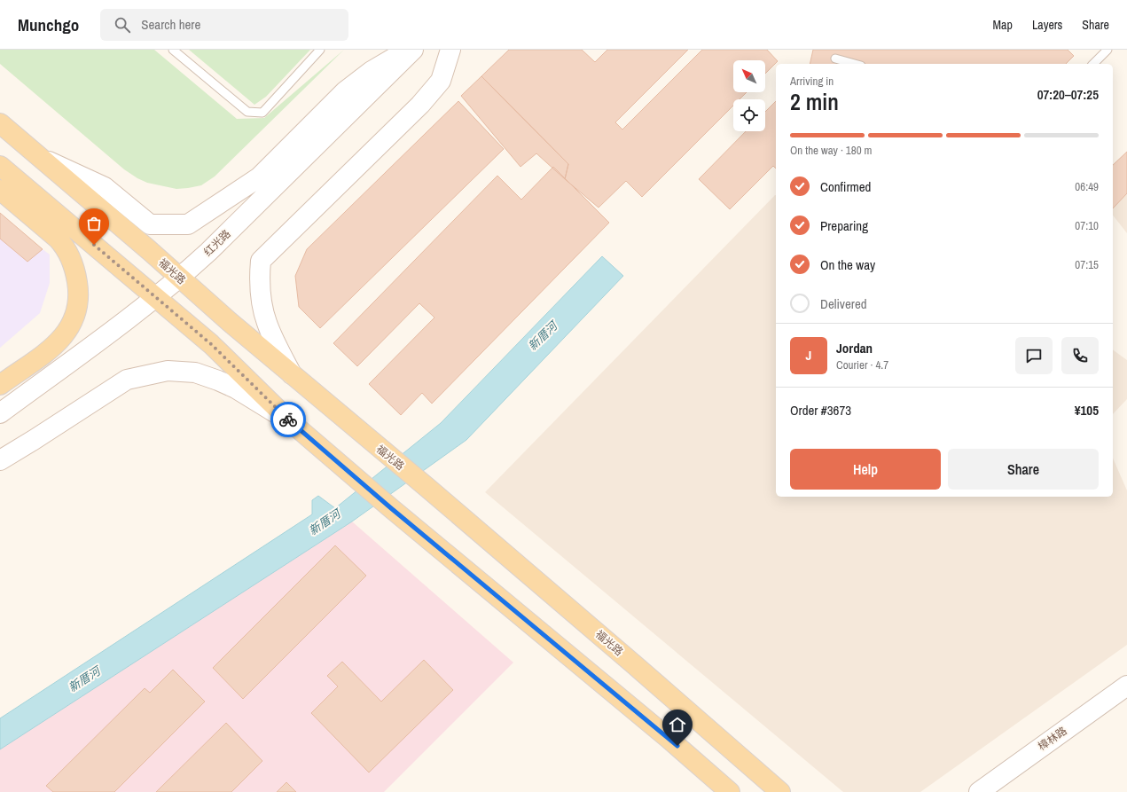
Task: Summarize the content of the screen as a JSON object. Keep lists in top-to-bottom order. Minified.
{"streets":{"main road":["红光路","福光路","樟林路"]},"crossings":[["红光路","福光路"]],"water":["新厝河"],"north":"top left","page":{"header":"Munchgo","search":"Search here","nav":["Map","Layers","Share"],"heading":["2 min","Arriving in","07:20–07:25"],"panel":["Jordan","Courier · 4.7","Order #3673","¥105"],"bar":"On the way · 180 m","list":[["Confirmed","06:49"],["Preparing","07:10"],["On the way","07:15"],"Delivered"],"round":"J","buttons":["Help","Share"]}}
